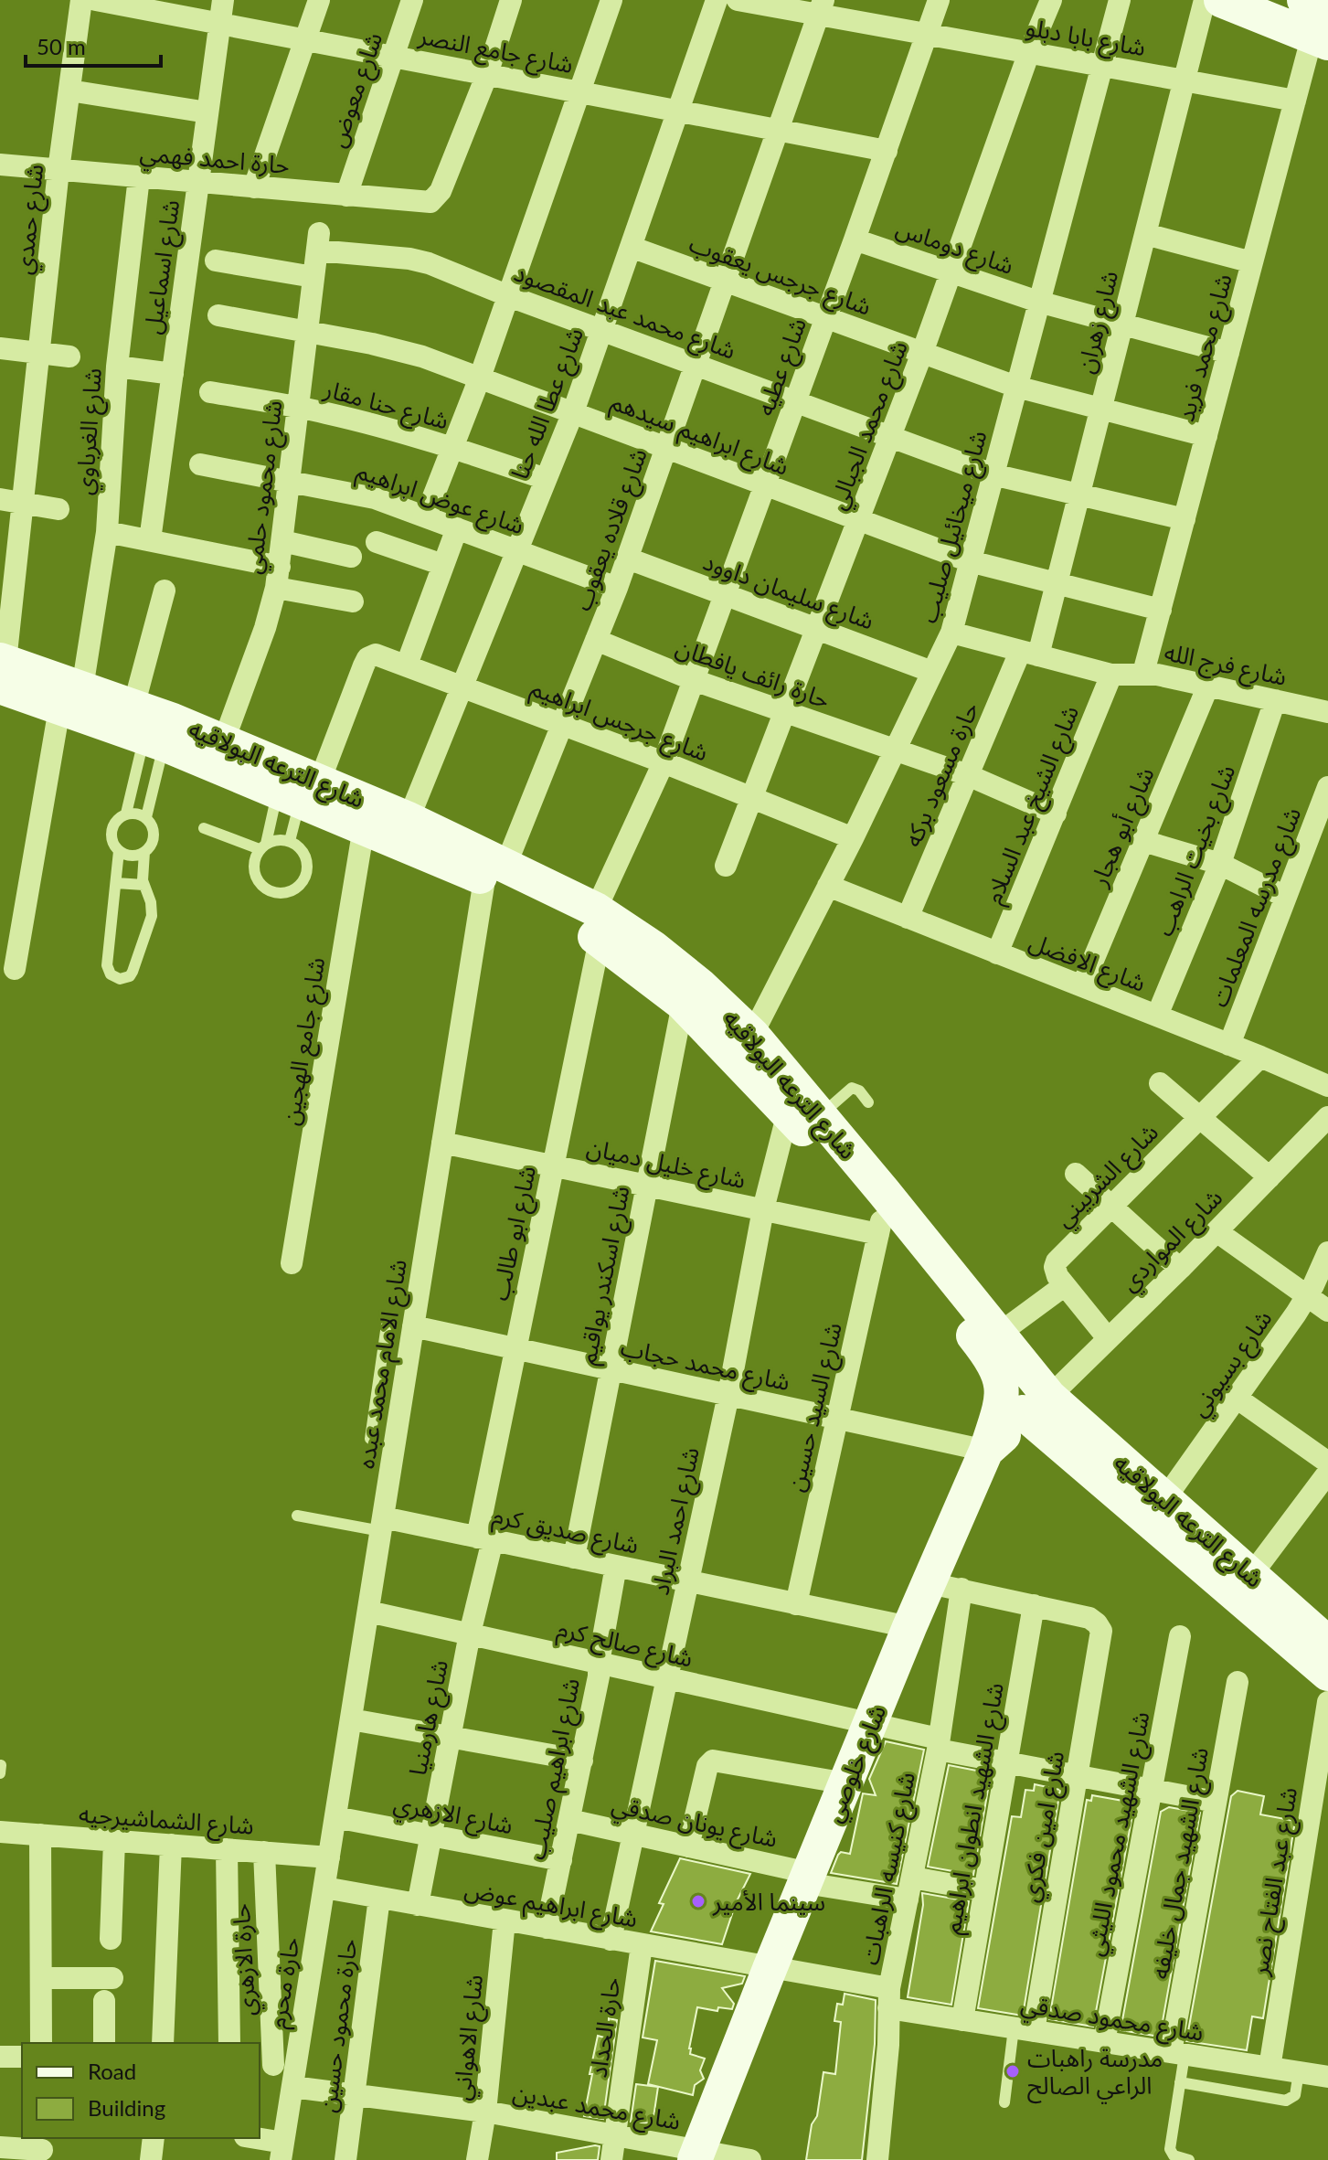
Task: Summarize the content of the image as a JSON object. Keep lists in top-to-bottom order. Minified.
{"streets":{"main road":["شارع الترعه البولاقيه","شارع خلوصي"],"street":["شارع بابا دبلو","شارع جامع النصر","شارع معوض","حارة احمد فهمي","شارع حمدي","شارع دوماس","شارع اسماعيل","شارع جرجس يعقوب","شارع محمد عبد المقصود","شارع زهران","شارع محمد فريد","شارع عطيه","شارع عطا الله حنا","شارع حنا مقار","شارع محمد الجبالي","شارع الغرباوي","شارع ابراهيم سيدهم","شارع محمود حلمي","شارع عوض ابراهيم","شارع ميخائيل صليب","شارع قلاده يعقوب","شارع سليمان داوود","شارع فرج الله","حارة رائف يافطان","شارع جرجس ابراهيم","حارة مسعود بركه","شارع الشيخ عبد السلام","شارع أبو هجار","شارع بخيت الراهب","شارع مدرسه المعلمات","شارع الافضل","شارع جامع الهجين","شارع خليل دميان","شارع الشربيني","شارع ابو طالب","شارع المواردي","شارع اسكندر يواقيم","شارع بسيوني","شارع الامام محمد عبده","شارع محمد حجاب","شارع السيد حسين","شارع احمد البراد","شارع صديق كرم","شارع صالح كرم","شارع هارمنيا","شارع ابراهيم صليب","شارع الشهيد انطوان ابراهيم","شارع الازهري","شارع الشماشيرجيه","شارع يونان صدقي","شارع امين فكري","شارع الشهيد محمود الليثي","شارع الشهيد جمال خليفه","شارع كنيسه الراهبات","شارع عبد الفتاح نصر","شارع ابراهيم عوض","حارة الازهري","حارة محرم","شارع محمود صدقي","حارة محمود حسين","حارة الحداد","شارع الاهواني","شارع محمد عبدين"]},"crossings":[["شارع بابا دبلو","شارع زهران"],["شارع بابا دبلو","شارع محمد فريد"],["شارع بابا دبلو","شارع عطيه"],["شارع بابا دبلو","شارع محمد الجبالي"],["شارع بابا دبلو","شارع ميخائيل صليب"],["شارع بابا دبلو","شارع قلاده يعقوب"],["شارع جامع النصر","شارع معوض"],["شارع جامع النصر","حارة احمد فهمي"],["شارع جامع النصر","شارع اسماعيل"],["شارع جامع النصر","شارع عطيه"],["شارع جامع النصر","شارع عطا الله حنا"],["شارع جامع النصر","شارع قلاده يعقوب"],["شارع معوض","حارة احمد فهمي"],["حارة احمد فهمي","شارع حمدي"],["حارة احمد فهمي","شارع اسماعيل"],["حارة احمد فهمي","شارع الغرباوي"],["شارع حمدي","شارع الترعه البولاقيه"],["شارع دوماس","شارع زهران"],["شارع دوماس","شارع محمد فريد"],["شارع دوماس","شارع عطيه"],["شارع دوماس","شارع محمد الجبالي"],["شارع دوماس","شارع ميخائيل صليب"],["شارع جرجس يعقوب","شارع زهران"],["شارع جرجس يعقوب","شارع محمد فريد"],["شارع جرجس يعقوب","شارع عطيه"],["شارع جرجس يعقوب","شارع عطا الله حنا"],["شارع جرجس يعقوب","شارع محمد الجبالي"],["شارع جرجس يعقوب","شارع ميخائيل صليب"],["شارع جرجس يعقوب","شارع قلاده يعقوب"],["شارع محمد عبد المقصود","شارع زهران"],["شارع محمد عبد المقصود","شارع محمد فريد"],["شارع محمد عبد المقصود","شارع عطيه"],["شارع محمد عبد المقصود","شارع عطا الله حنا"],["شارع محمد عبد المقصود","شارع محمد الجبالي"],["شارع محمد عبد المقصود","شارع محمود حلمي"],["شارع محمد عبد المقصود","شارع ميخائيل صليب"],["شارع محمد عبد المقصود","شارع قلاده يعقوب"],["شارع زهران","شارع ابراهيم سيدهم"],["شارع زهران","شارع فرج الله"],["شارع زهران","حارة مسعود بركه"],["شارع محمد فريد","شارع ابراهيم سيدهم"],["شارع محمد فريد","شارع فرج الله"],["شارع عطيه","شارع ابراهيم سيدهم"],["شارع عطيه","شارع سليمان داوود"],["شارع عطيه","حارة رائف يافطان"],["شارع عطيه","شارع جرجس ابراهيم"],["شارع عطيه","شارع الترعه البولاقيه"],["شارع عطيه","شارع ابو طالب"],["شارع عطا الله حنا","شارع حنا مقار"],["شارع عطا الله حنا","شارع ابراهيم سيدهم"],["شارع عطا الله حنا","شارع عوض ابراهيم"],["شارع عطا الله حنا","شارع جرجس ابراهيم"],["شارع عطا الله حنا","شارع الترعه البولاقيه"],["شارع حنا مقار","شارع محمود حلمي"],["شارع محمد الجبالي","شارع ابراهيم سيدهم"],["شارع محمد الجبالي","شارع سليمان داوود"],["شارع محمد الجبالي","حارة رائف يافطان"],["شارع محمد الجبالي","شارع جرجس ابراهيم"],["شارع الغرباوي","شارع الترعه البولاقيه"],["شارع ابراهيم سيدهم","شارع محمود حلمي"],["شارع ابراهيم سيدهم","شارع ميخائيل صليب"],["شارع ابراهيم سيدهم","شارع قلاده يعقوب"],["شارع محمود حلمي","شارع عوض ابراهيم"],["شارع محمود حلمي","شارع الترعه البولاقيه"],["شارع عوض ابراهيم","شارع قلاده يعقوب"],["شارع ميخائيل صليب","شارع سليمان داوود"],["شارع ميخائيل صليب","شارع فرج الله"],["شارع ميخائيل صليب","حارة رائف يافطان"],["شارع ميخائيل صليب","شارع جرجس ابراهيم"],["شارع ميخائيل صليب","شارع الترعه البولاقيه"],["شارع ميخائيل صليب","شارع الافضل"],["شارع قلاده يعقوب","شارع سليمان داوود"],["شارع قلاده يعقوب","حارة رائف يافطان"],["شارع قلاده يعقوب","شارع جرجس ابراهيم"],["شارع قلاده يعقوب","شارع الترعه البولاقيه"],["شارع قلاده يعقوب","شارع الامام محمد عبده"],["شارع فرج الله","حارة مسعود بركه"],["شارع فرج الله","شارع الشيخ عبد السلام"],["شارع فرج الله","شارع أبو هجار"],["شارع فرج الله","شارع بخيت الراهب"],["حارة رائف يافطان","حارة مسعود بركه"],["حارة رائف يافطان","شارع الشيخ عبد السلام"],["شارع جرجس ابراهيم","شارع الترعه البولاقيه"],["شارع الترعه البولاقيه","شارع جامع الهجين"],["شارع الترعه البولاقيه","شارع خليل دميان"],["شارع الترعه البولاقيه","شارع ابو طالب"],["شارع الترعه البولاقيه","شارع المواردي"],["شارع الترعه البولاقيه","شارع اسكندر يواقيم"],["شارع الترعه البولاقيه","شارع بسيوني"],["شارع الترعه البولاقيه","شارع الامام محمد عبده"],["شارع الترعه البولاقيه","شارع محمد حجاب"],["شارع الترعه البولاقيه","شارع السيد حسين"],["شارع الترعه البولاقيه","شارع احمد البراد"],["شارع الترعه البولاقيه","شارع خلوصي"],["حارة مسعود بركه","شارع الافضل"],["شارع الشيخ عبد السلام","شارع الافضل"],["شارع أبو هجار","شارع الافضل"],["شارع بخيت الراهب","شارع الافضل"],["شارع مدرسه المعلمات","شارع الافضل"],["شارع الافضل","شارع الشربيني"],["شارع خليل دميان","شارع ابو طالب"],["شارع خليل دميان","شارع اسكندر يواقيم"],["شارع خليل دميان","شارع الامام محمد عبده"],["شارع خليل دميان","شارع السيد حسين"],["شارع خليل دميان","شارع احمد البراد"],["شارع ابو طالب","شارع محمد حجاب"],["شارع ابو طالب","شارع صديق كرم"],["شارع ابو طالب","شارع هارمنيا"],["شارع المواردي","شارع خلوصي"],["شارع اسكندر يواقيم","شارع محمد حجاب"],["شارع اسكندر يواقيم","شارع صديق كرم"],["شارع الامام محمد عبده","شارع محمد حجاب"],["شارع الامام محمد عبده","شارع صديق كرم"],["شارع الامام محمد عبده","شارع صالح كرم"],["شارع الامام محمد عبده","شارع الازهري"],["شارع الامام محمد عبده","شارع الشماشيرجيه"],["شارع الامام محمد عبده","حارة محرم"],["شارع محمد حجاب","شارع السيد حسين"],["شارع محمد حجاب","شارع احمد البراد"],["شارع محمد حجاب","شارع خلوصي"],["شارع السيد حسين","شارع صديق كرم"],["شارع احمد البراد","شارع صديق كرم"],["شارع احمد البراد","شارع صالح كرم"],["شارع احمد البراد","شارع يونان صدقي"],["شارع احمد البراد","شارع ابراهيم عوض"],["شارع صديق كرم","شارع هارمنيا"],["شارع صديق كرم","شارع خلوصي"],["شارع صديق كرم","شارع ابراهيم صليب"],["شارع صالح كرم","شارع هارمنيا"],["شارع صالح كرم","شارع خلوصي"],["شارع صالح كرم","شارع ابراهيم صليب"],["شارع صالح كرم","شارع الشهيد انطوان ابراهيم"],["شارع صالح كرم","شارع امين فكري"],["شارع صالح كرم","شارع الشهيد محمود الليثي"],["شارع صالح كرم","شارع الشهيد جمال خليفه"],["شارع صالح كرم","شارع كنيسه الراهبات"],["شارع هارمنيا","شارع الازهري"],["شارع هارمنيا","شارع ابراهيم عوض"],["شارع خلوصي","شارع يونان صدقي"],["شارع خلوصي","شارع كنيسه الراهبات"],["شارع خلوصي","شارع ابراهيم عوض"],["شارع خلوصي","شارع محمد عبدين"],["شارع ابراهيم صليب","شارع الازهري"],["شارع ابراهيم صليب","شارع يونان صدقي"],["شارع ابراهيم صليب","شارع ابراهيم عوض"],["شارع الشهيد انطوان ابراهيم","شارع امين فكري"],["شارع الشهيد انطوان ابراهيم","شارع محمود صدقي"],["شارع الشماشيرجيه","حارة الازهري"],["شارع الشماشيرجيه","حارة محرم"],["شارع يونان صدقي","شارع كنيسه الراهبات"],["شارع امين فكري","شارع محمود صدقي"],["شارع الشهيد محمود الليثي","شارع محمود صدقي"],["شارع الشهيد جمال خليفه","شارع محمود صدقي"],["شارع كنيسه الراهبات","شارع ابراهيم عوض"],["شارع كنيسه الراهبات","شارع محمود صدقي"],["شارع عبد الفتاح نصر","شارع محمود صدقي"],["شارع ابراهيم عوض","حارة محرم"],["شارع ابراهيم عوض","شارع محمود صدقي"],["شارع ابراهيم عوض","حارة محمود حسين"],["شارع ابراهيم عوض","حارة الحداد"],["شارع ابراهيم عوض","شارع الاهواني"],["حارة الازهري","شارع محمد عبدين"],["حارة محرم","شارع محمد عبدين"],["حارة محمود حسين","شارع محمد عبدين"],["حارة الحداد","شارع محمد عبدين"],["شارع الاهواني","شارع محمد عبدين"]],"places":["سينما الأمير","مدرسة راهبات الراعي الصالح"],"legend":["Road","Building"],"scale_bar":"50 m"}
